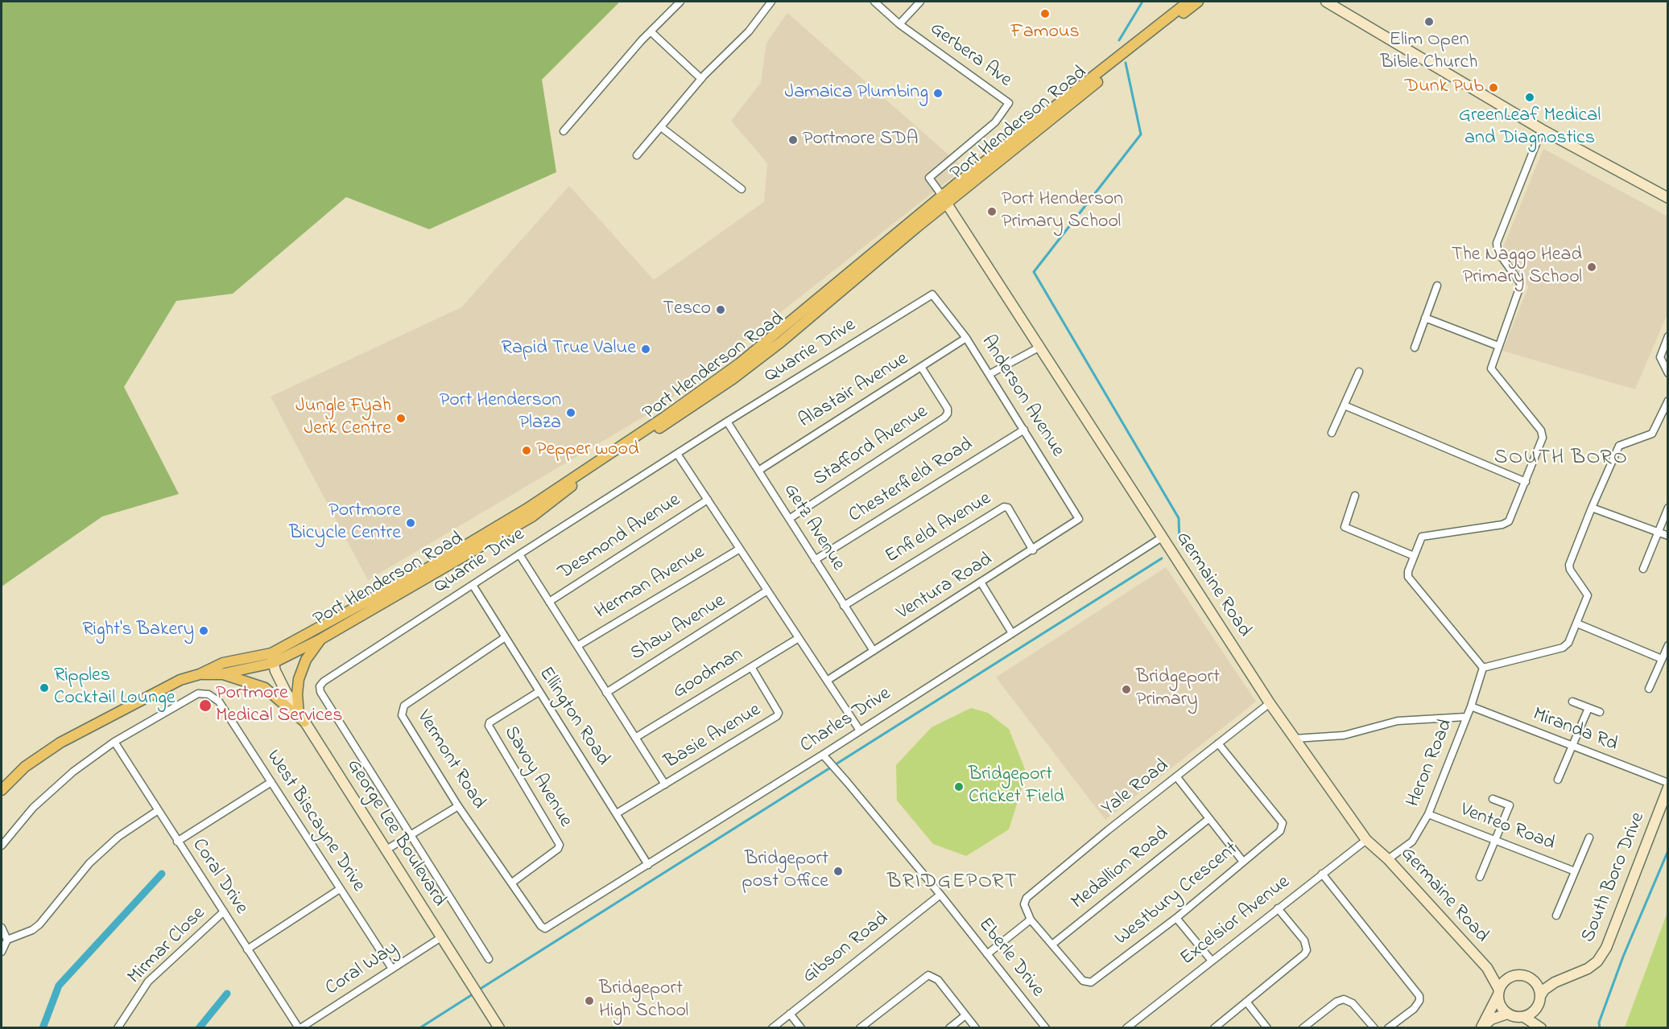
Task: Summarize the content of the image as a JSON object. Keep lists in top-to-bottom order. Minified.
{"streets":{"main road":["Port Henderson Road"],"street":["Gerbera Ave","Quarrie Drive","Alastair Avenue","Anderson Avenue","Stafford Avenue","Chesterfield Road","Getz Avenue","Enfield Avenue","Desmond Avenue","Herman Avenue","Germaine Road","Ventura Road","Shaw Avenue","Goodman","Ellington Road","Charles Drive","Miranda Rd","Basie Avenue","Vermont Road","Heron Road","Savoy Avenue","Yale Road","West Biscayne Drive","Venteo Road","George Lee Boulevard","Medallion Road","Coral Drive","South Boro Drive","Westbury Crescent","Excelsior Avenue","Mirmar Close","Gibson Road","Eberle Drive","Coral Way"]},"crossings":[["Gerbera Ave","Port Henderson Road"],["Gerbera Ave","Germaine Road"],["Port Henderson Road","Germaine Road"],["Port Henderson Road","George Lee Boulevard"],["Quarrie Drive","Anderson Avenue"],["Quarrie Drive","Getz Avenue"],["Quarrie Drive","Ellington Road"],["Alastair Avenue","Anderson Avenue"],["Alastair Avenue","Stafford Avenue"],["Alastair Avenue","Getz Avenue"],["Anderson Avenue","Chesterfield Road"],["Anderson Avenue","Ventura Road"],["Stafford Avenue","Getz Avenue"],["Chesterfield Road","Getz Avenue"],["Getz Avenue","Enfield Avenue"],["Getz Avenue","Ventura Road"],["Enfield Avenue","Ventura Road"],["Germaine Road","Charles Drive"],["Germaine Road","Heron Road"],["Germaine Road","Yale Road"],["Germaine Road","South Boro Drive"],["Germaine Road","Excelsior Avenue"],["Goodman","Basie Avenue"],["Ellington Road","Charles Drive"],["Ellington Road","Basie Avenue"],["Ellington Road","Vermont Road"],["Ellington Road","Savoy Avenue"],["Charles Drive","Vermont Road"],["Charles Drive","Eberle Drive"],["Miranda Rd","Heron Road"],["Vermont Road","Savoy Avenue"],["Heron Road","Venteo Road"],["Yale Road","Westbury Crescent"],["West Biscayne Drive","Coral Drive"],["West Biscayne Drive","Coral Way"],["George Lee Boulevard","Coral Way"],["Medallion Road","Westbury Crescent"],["Coral Drive","Mirmar Close"],["Coral Drive","Coral Way"],["Gibson Road","Eberle Drive"]],"districts":["SOUTH BORO","BRIDGEPORT"],"places":["Famous","Elim Open Bible Church","Dunk Pub","Jamaica Plumbing","GreenLeaf Medical and Diagnostics","Portmore SDA","Port Henderson Primary School","The Naggo Head Primary School","Tesco","Rapid True Value","Port Henderson Plaza","Jungle Fyah Jerk Centre","Pepper wood","Portmore Bicycle Centre","Right's Bakery","Ripples Cocktail Lounge","Bridgeport Primary","Portmore Medical Services","Bridgeport Cricket Field","Bridgeport post Office","Bridgeport High School"]}
